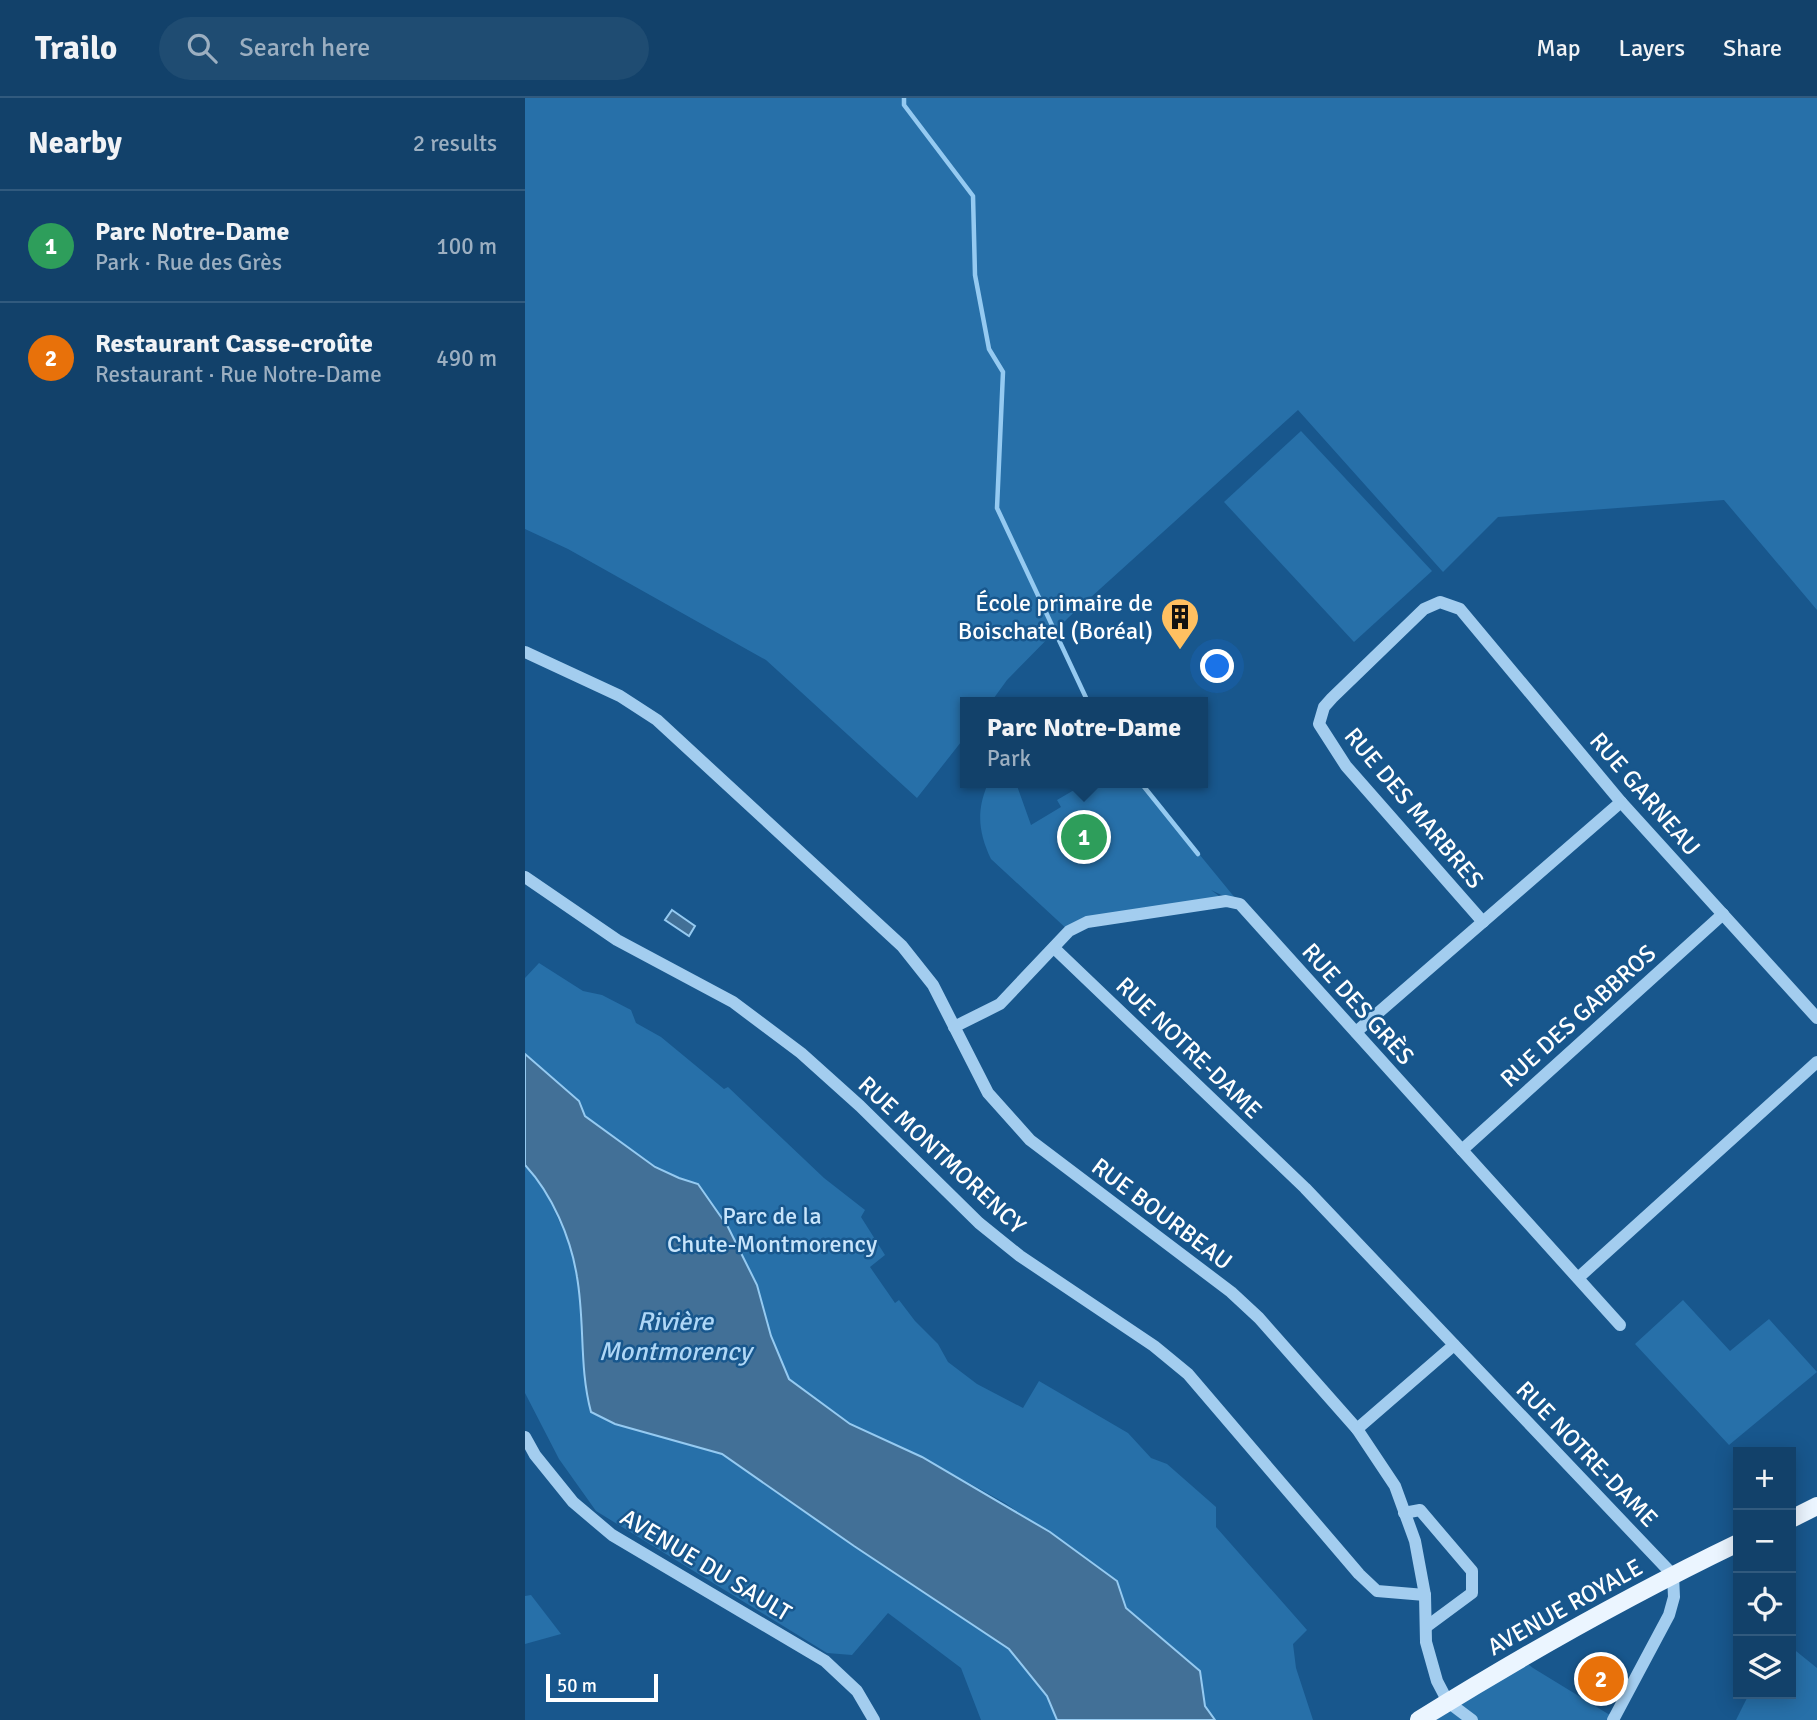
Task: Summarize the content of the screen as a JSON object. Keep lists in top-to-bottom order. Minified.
{"streets":{"main road":["AVENUE ROYALE"],"street":["RUE GARNEAU","RUE DES MARBRES","RUE DES GRÈS","RUE DES GABBROS","RUE NOTRE-DAME","RUE MONTMORENCY","RUE BOURBEAU","AVENUE DU SAULT"]},"crossings":[["RUE GARNEAU","RUE DES MARBRES"],["RUE GARNEAU","RUE DES GABBROS"],["RUE DES GRÈS","RUE DES GABBROS"],["RUE DES GRÈS","RUE NOTRE-DAME"],["RUE NOTRE-DAME","AVENUE ROYALE"],["RUE MONTMORENCY","RUE BOURBEAU"],["RUE BOURBEAU","AVENUE ROYALE"]],"water":["Rivière Montmorency"],"parks":["Parc de la Chute-Montmorency"],"places":{"building":["École primaire de Boischatel (Boréal)"]},"scale_bar":"50 m","page":{"header":"Trailo","search":"Search here","nav":["Map","Layers","Share"],"heading":["Nearby","2 results"],"list":[{"mark":"1","name":"Parc Notre-Dame","note":"Park · Rue des Grès","value":"100 m"},{"mark":"2","name":"Restaurant Casse-croûte","note":"Restaurant · Rue Notre-Dame","value":"490 m"}],"popup":["Parc Notre-Dame","Park"],"pins":["1","2"],"map_buttons":["+","−"],"scale":"50 m"}}
